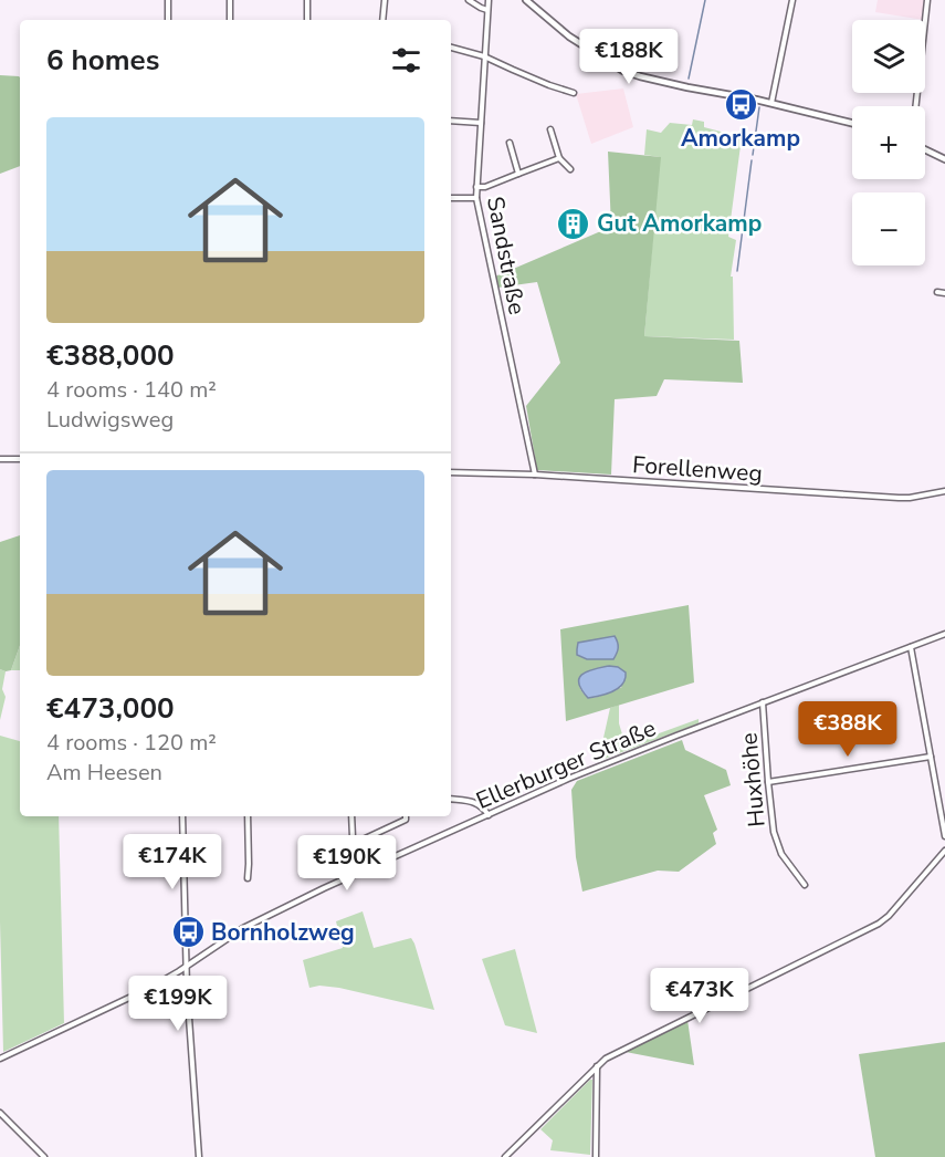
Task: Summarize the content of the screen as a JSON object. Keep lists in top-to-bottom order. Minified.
{"streets":{"street":["Sandstraße","Forellenweg","Ellerburger Straße","Huxhöhe"]},"crossings":[["Sandstraße","Forellenweg"],["Ellerburger Straße","Huxhöhe"]],"places":{"bus stop":["Amorkamp","Bornholzweg"],"building":["Gut Amorkamp"]},"page":{"map_buttons":["+","−"],"heading":"6 homes","price":["€188K","€388K","€174K","€190K","€473K","€199K"],"list":[{"name":"€388,000","note":"4 rooms · 140 m² · Ludwigsweg"},{"name":"€473,000","note":"4 rooms · 120 m² · Am Heesen"}]}}
